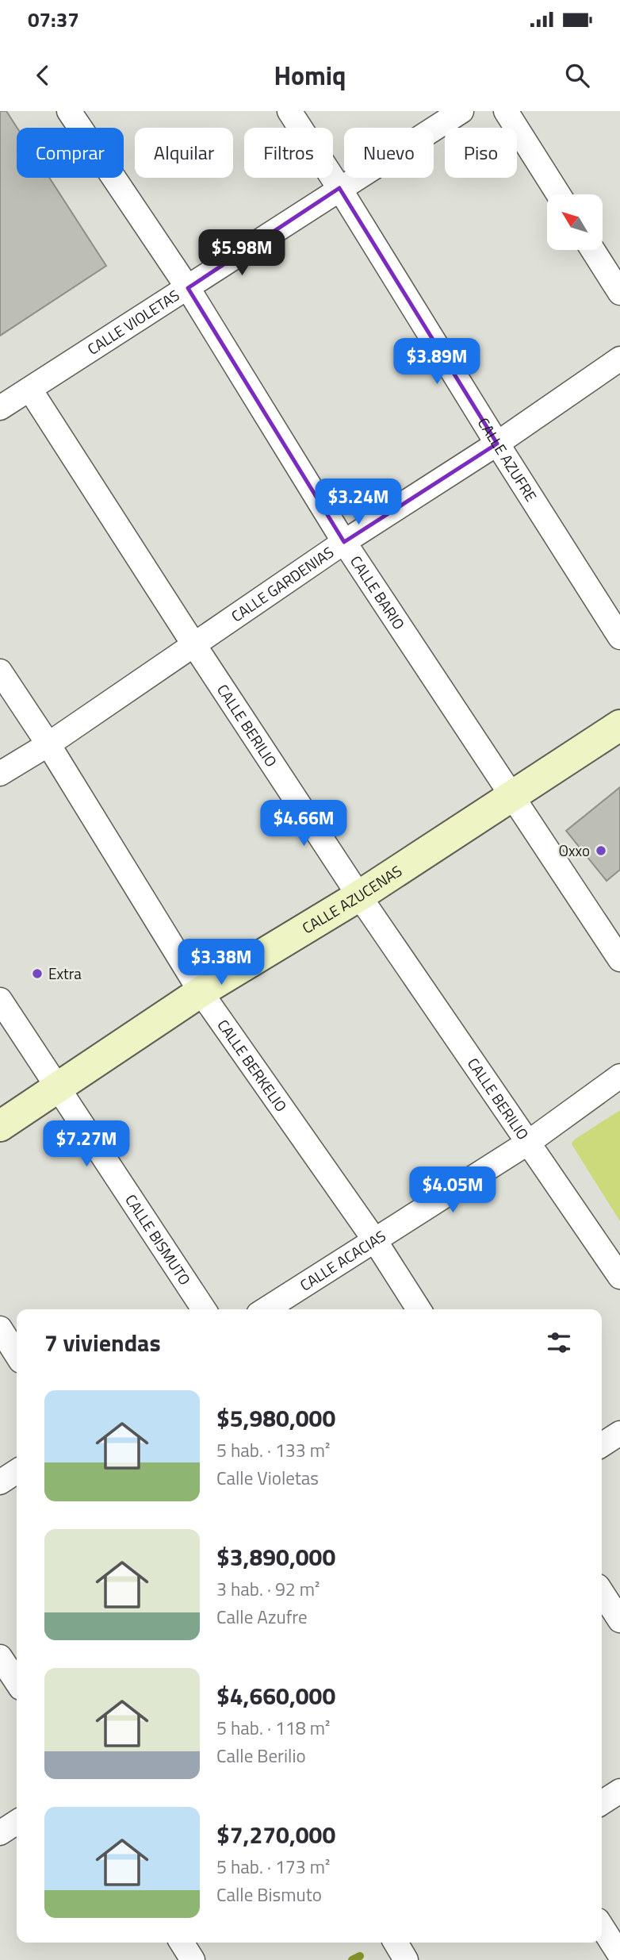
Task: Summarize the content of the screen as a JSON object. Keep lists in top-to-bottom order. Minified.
{"streets":{"street":["CALLE VIOLETAS","CALLE AZUFRE","CALLE GARDENIAS","CALLE BARIO","CALLE BERILIO","CALLE AZUCENAS","CALLE BERKELIO","CALLE BISMUTO","CALLE ACACIAS"]},"crossings":[["CALLE VIOLETAS","CALLE AZUFRE"],["CALLE VIOLETAS","CALLE BARIO"],["CALLE VIOLETAS","CALLE BERILIO"],["CALLE AZUFRE","CALLE GARDENIAS"],["CALLE GARDENIAS","CALLE BARIO"],["CALLE GARDENIAS","CALLE BERILIO"],["CALLE GARDENIAS","CALLE BERKELIO"],["CALLE BARIO","CALLE AZUCENAS"],["CALLE BERILIO","CALLE AZUCENAS"],["CALLE BERILIO","CALLE ACACIAS"],["CALLE AZUCENAS","CALLE BERKELIO"],["CALLE AZUCENAS","CALLE BISMUTO"],["CALLE BERKELIO","CALLE ACACIAS"]],"places":["Oxxo","Extra"],"north":"top left","page":{"status":"07:37","header":"Homiq","chip":["Comprar","Alquilar","Filtros","Nuevo","Piso"],"price":["$5.98M","$3.89M","$3.24M","$4.66M","$3.38M","$7.27M","$4.05M"],"heading":"7 viviendas","list":[{"name":"$5,980,000","note":"5 hab. · 133 m² · Calle Violetas"},{"name":"$3,890,000","note":"3 hab. · 92 m² · Calle Azufre"},{"name":"$4,660,000","note":"5 hab. · 118 m² · Calle Berilio"},{"name":"$7,270,000","note":"5 hab. · 173 m² · Calle Bismuto"}]}}
